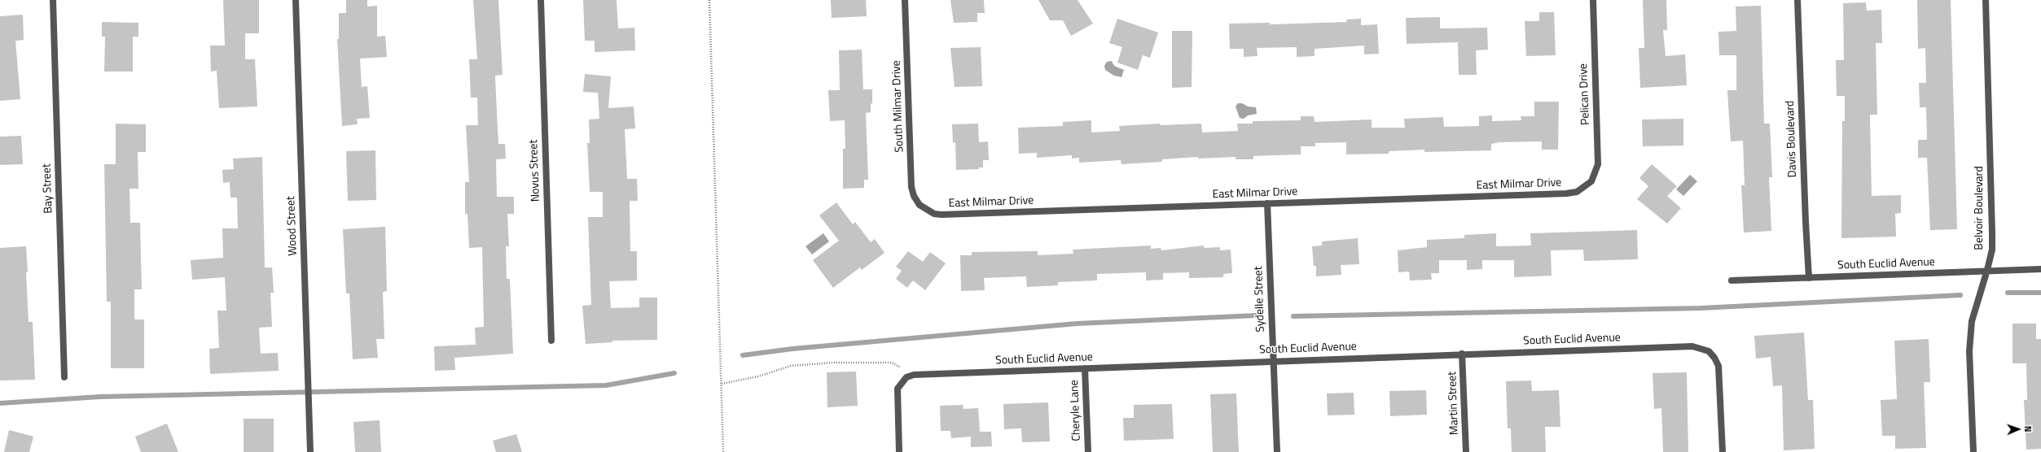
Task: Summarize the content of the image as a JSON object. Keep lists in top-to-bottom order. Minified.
{"streets":{"street":["Pelican Drive","South Milmar Drive","Davis Boulevard","Novus Street","East Milmar Drive","Bay Street","Belvoir Boulevard","Wood Street","South Euclid Avenue","Sydelle Street","Martin Street","Cheryle Lane"]},"crossings":[["Pelican Drive","East Milmar Drive"],["South Milmar Drive","East Milmar Drive"],["Davis Boulevard","South Euclid Avenue"],["East Milmar Drive","Sydelle Street"],["Belvoir Boulevard","South Euclid Avenue"],["South Euclid Avenue","Sydelle Street"],["South Euclid Avenue","Martin Street"],["South Euclid Avenue","Cheryle Lane"]],"north":"right"}
